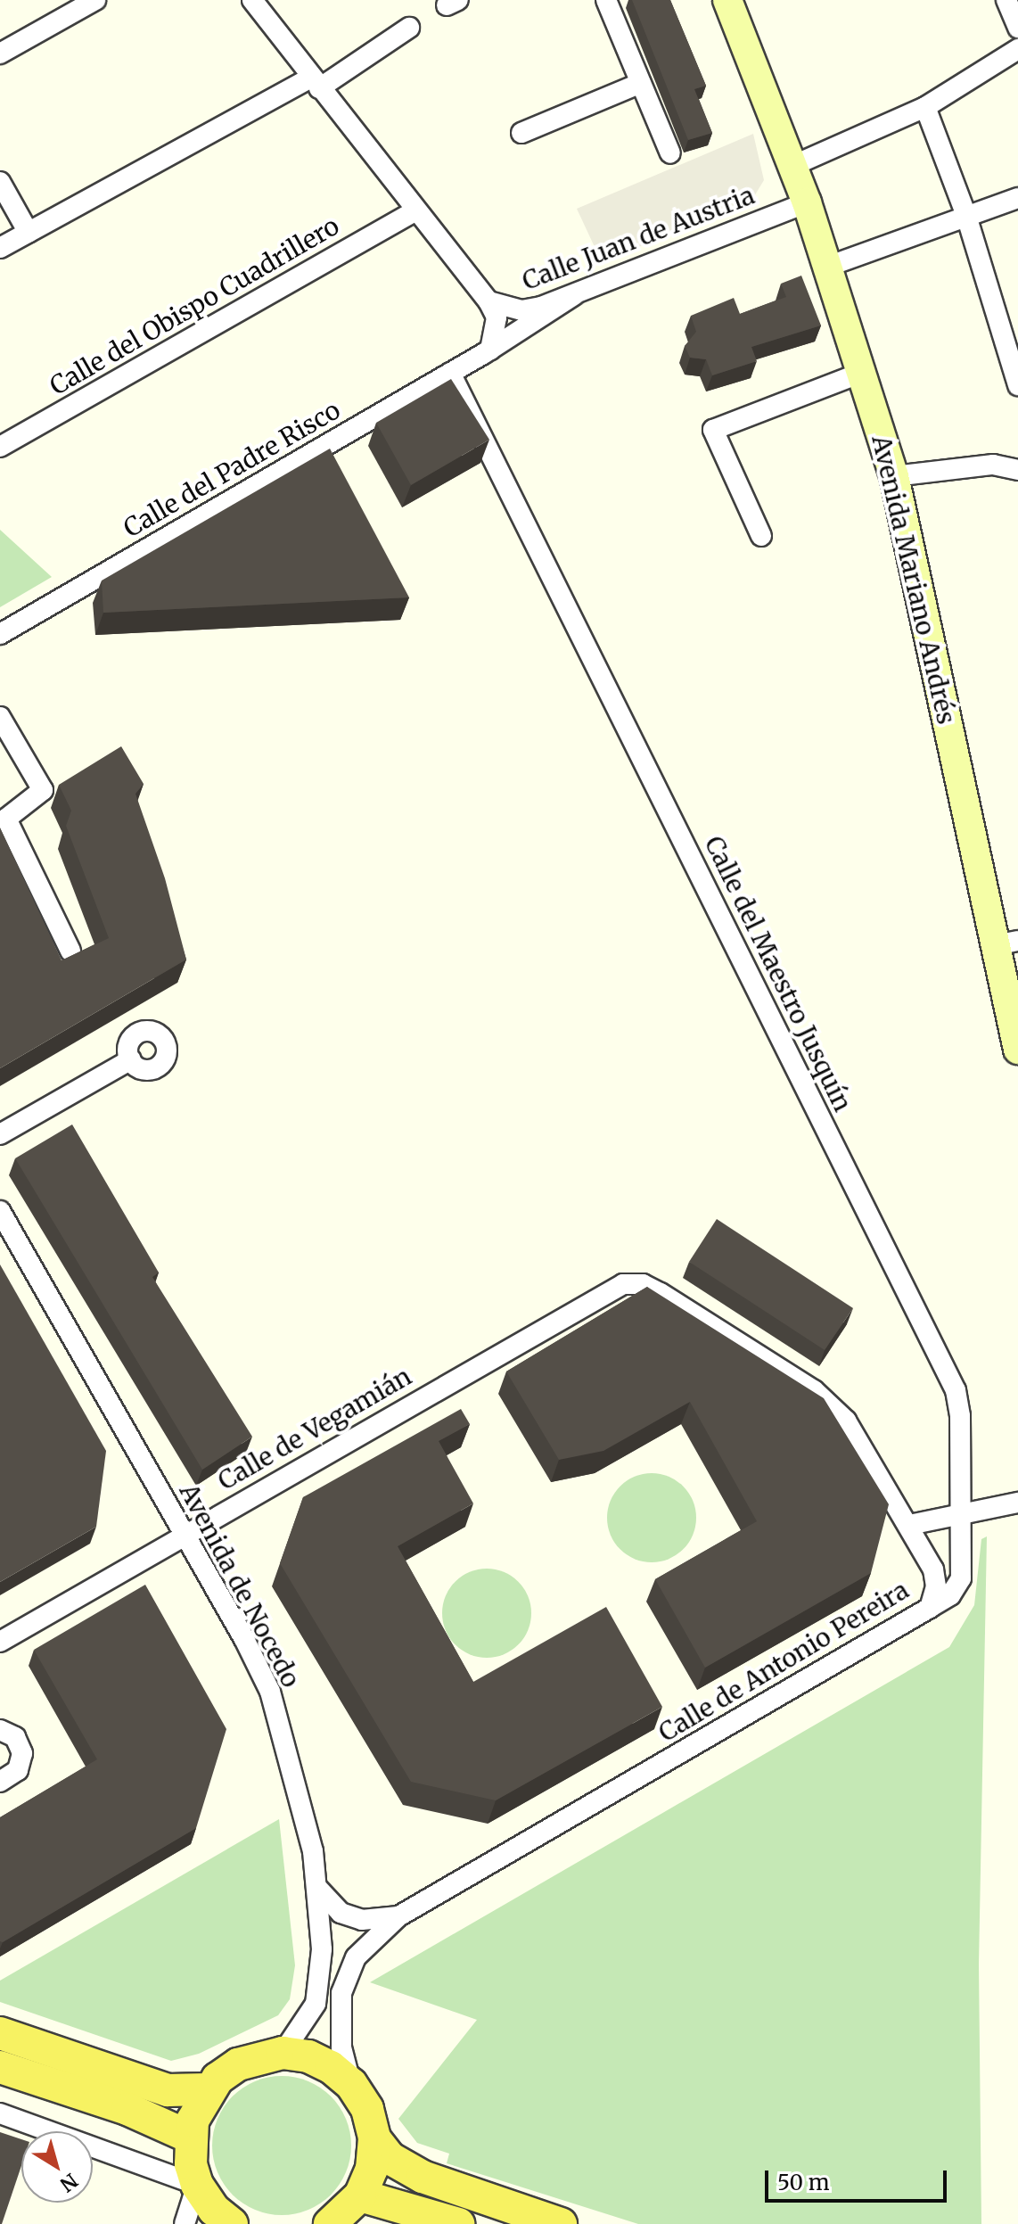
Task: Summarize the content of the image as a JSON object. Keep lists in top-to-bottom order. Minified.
{"streets":{"main road":["Avenida Mariano Andrés"],"street":["Calle Juan de Austria","Calle del Obispo Cuadrillero","Calle del Padre Risco","Calle del Maestro Jusquín","Calle de Vegamián","Avenida de Nocedo","Calle de Antonio Pereira"]},"crossings":[["Calle Juan de Austria","Calle del Padre Risco"],["Calle Juan de Austria","Avenida Mariano Andrés"],["Calle del Padre Risco","Calle del Maestro Jusquín"],["Calle del Maestro Jusquín","Calle de Antonio Pereira"],["Calle de Vegamián","Avenida de Nocedo"],["Calle de Vegamián","Calle de Antonio Pereira"],["Avenida de Nocedo","Calle de Antonio Pereira"]],"scale_bar":"50 m","north":"bottom right"}
